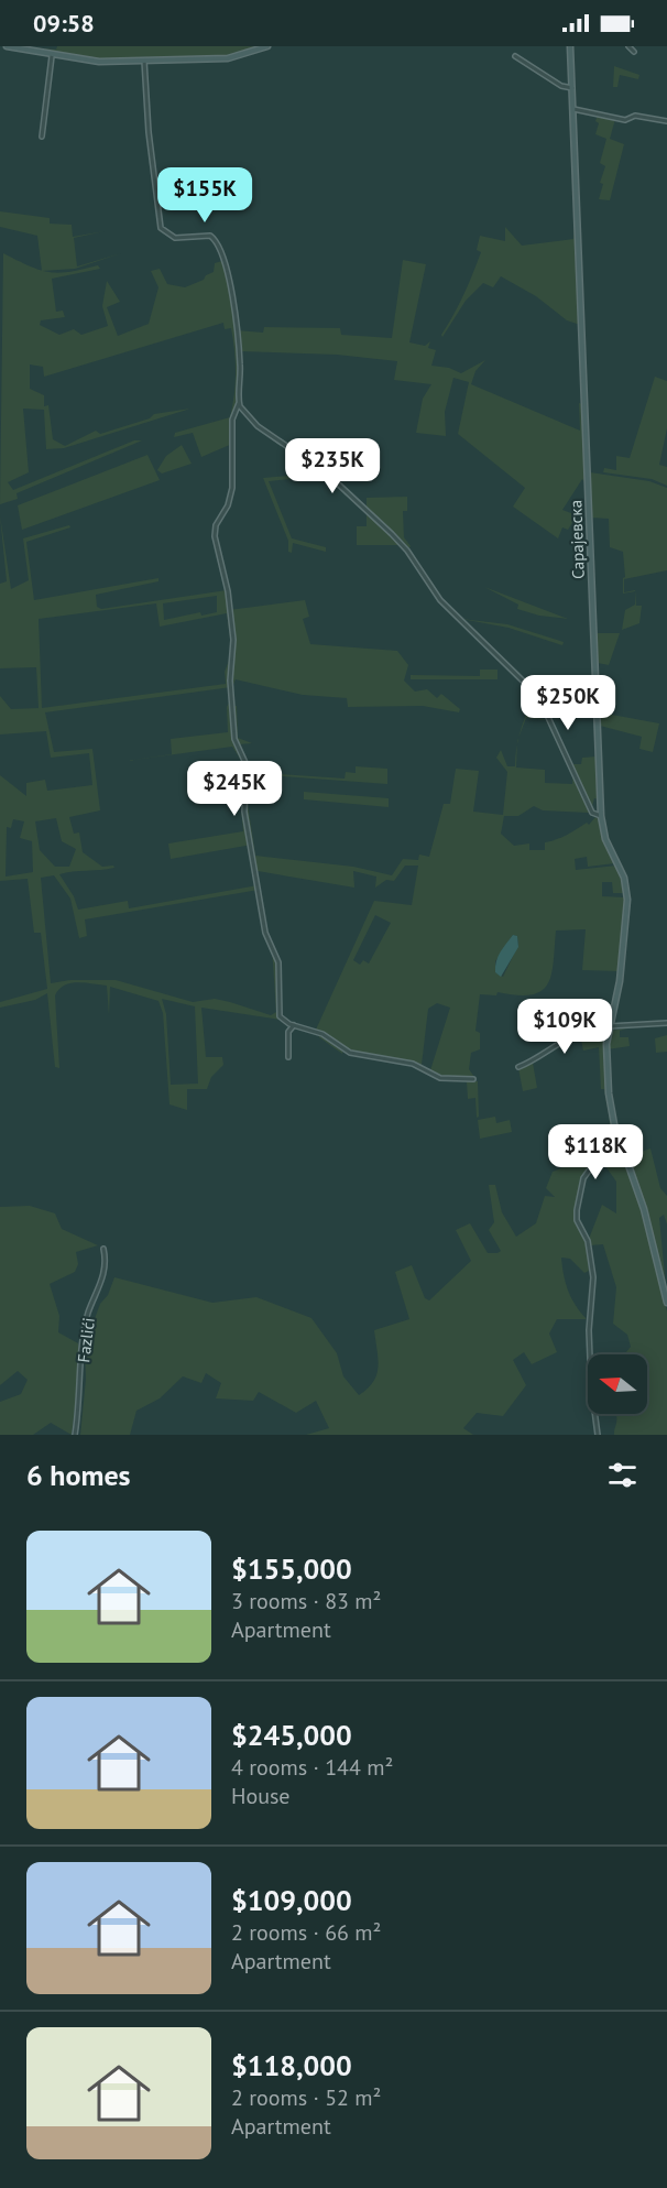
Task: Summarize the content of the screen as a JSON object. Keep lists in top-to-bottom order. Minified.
{"streets":{"main road":["Сарајевска"],"street":["Fazlići"]},"north":"left","page":{"status":"09:58","price":["$155K","$235K","$250K","$245K","$109K","$118K"],"heading":"6 homes","list":[{"name":"$155,000","note":"3 rooms · 83 m² · Apartment"},{"name":"$245,000","note":"4 rooms · 144 m² · House"},{"name":"$109,000","note":"2 rooms · 66 m² · Apartment"},{"name":"$118,000","note":"2 rooms · 52 m² · Apartment"}]}}
